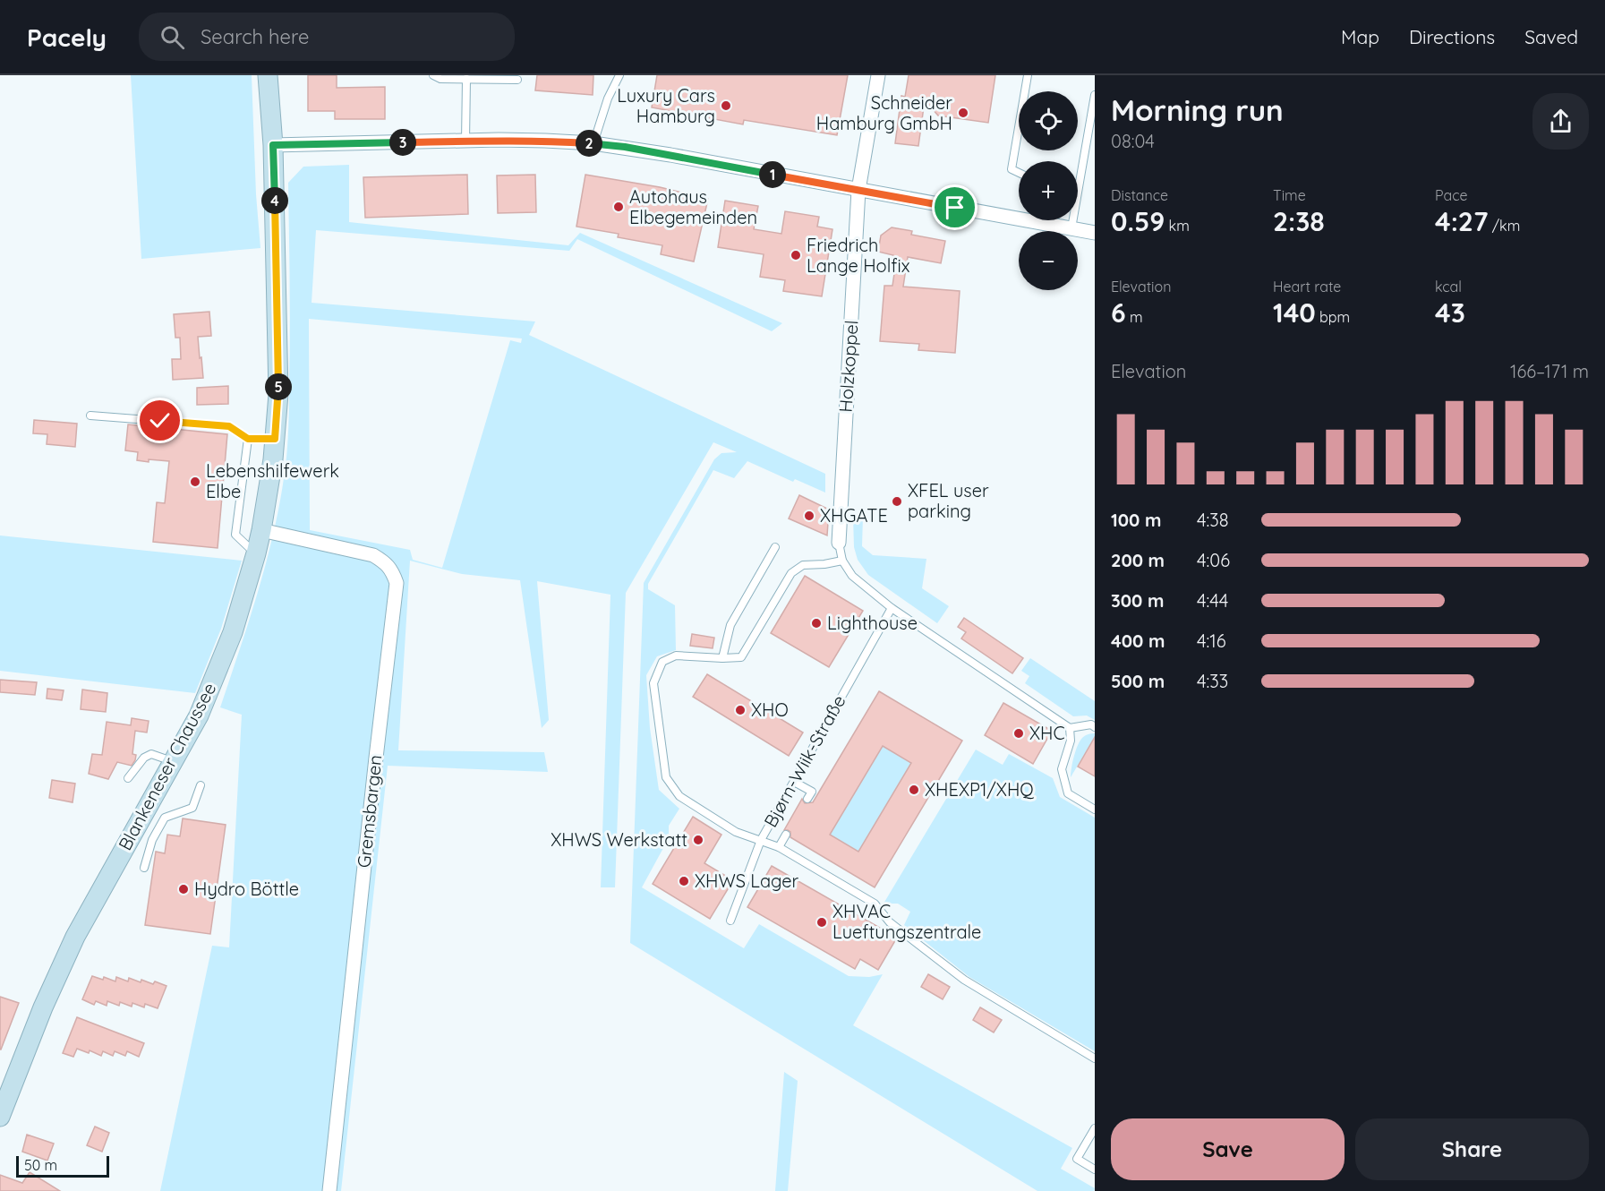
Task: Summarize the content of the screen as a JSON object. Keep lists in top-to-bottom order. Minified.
{"streets":{"main road":["Blankeneser Chaussee"],"street":["Holzkoppel","Gremsbargen"],"lane":["Bjørn-Wiik-Straße"]},"crossings":[["Blankeneser Chaussee","Gremsbargen"]],"places":["Luxury Cars Hamburg","Schneider Hamburg GmbH","Autohaus Elbegemeinden","Friedrich Lange Holfix","Lebenshilfewerk Elbe","XFEL user parking","XHGATE","Lighthouse","XHO","XHC","XHEXP1/XHQ","XHWS Werkstatt","XHWS Lager","Hydro Böttle","XHVAC Lueftungszentrale"],"scale_bar":"50 m","page":{"header":"Pacely","search":"Search here","nav":["Map","Directions","Saved"],"heading":["Morning run","08:04"],"map_buttons":["+","−"],"pins":["3","2","1","4","5"],"stats":[["Distance","0.59 km"],["Time","2:38"],["Pace","4:27 /km"],["Elevation","6 m"],["Heart rate","140 bpm"],["kcal","43"]],"chart":["Elevation","166–171 m"],"list":[{"name":"100 m","note":"4:38"},{"name":"200 m","note":"4:06"},{"name":"300 m","note":"4:44"},{"name":"400 m","note":"4:16"},{"name":"500 m","note":"4:33"}],"buttons":["Save","Share"],"scale":"50 m"}}
